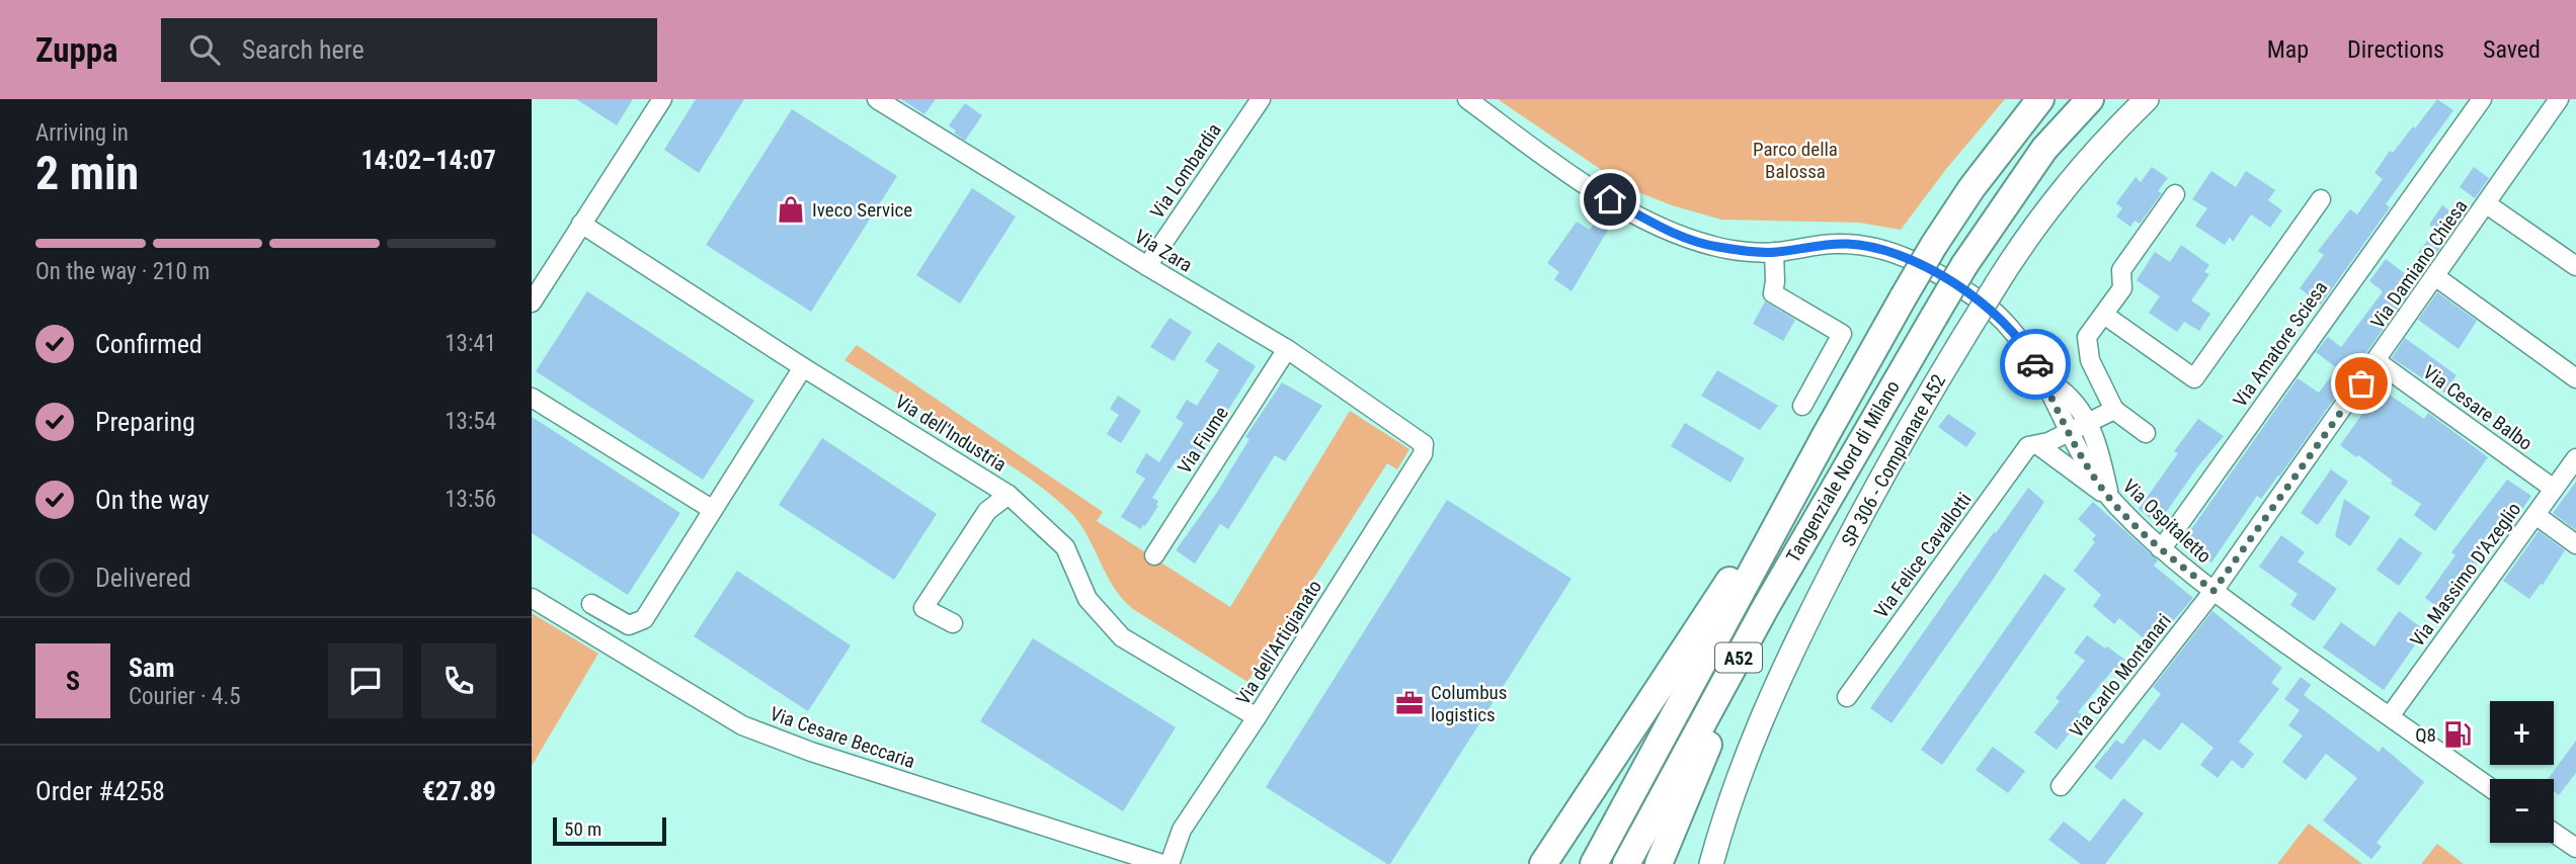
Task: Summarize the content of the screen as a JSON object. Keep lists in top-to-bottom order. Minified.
{"streets":{"highway":["Tangenziale Nord di Milano","A52"],"main road":["SP 306 - Complanare A52"],"street":["Via Lombardia","Via Zara","Via Damiano Chiesa","Via Amatore Sciesa","Via Cesare Balbo","Via dell'Industria","Via Fiume","Via Ospitaletto","Via Felice Cavallotti","Via Massimo D'Azeglio","Via dell'Artigianato","Via Carlo Montanari","Via Cesare Beccaria"]},"crossings":[["Via Lombardia","Via Zara"],["Via Zara","Via Fiume"],["Via Zara","Via dell'Artigianato"],["Via Damiano Chiesa","Via Cesare Balbo"],["Via Damiano Chiesa","Via Ospitaletto"],["Via Damiano Chiesa","Via Carlo Montanari"],["Via Amatore Sciesa","Via Ospitaletto"],["Via Cesare Balbo","Via Massimo D'Azeglio"],["Via dell'Industria","Via dell'Artigianato"],["Via Ospitaletto","Via Felice Cavallotti"],["Via Ospitaletto","Via Massimo D'Azeglio"],["Via Ospitaletto","Via Carlo Montanari"]],"parks":["Parco della Balossa"],"places":{"shop":["Iveco Service"],"office":["Columbus logistics"],"fuel station":["Q8"]},"scale_bar":"50 m","page":{"header":"Zuppa","search":"Search here","nav":["Map","Directions","Saved"],"heading":["2 min","Arriving in","14:02–14:07"],"panel":["Sam","Courier · 4.5","Order #4258","€27.89"],"bar":"On the way · 210 m","list":[["Confirmed","13:41"],["Preparing","13:54"],["On the way","13:56"],"Delivered"],"round":"S","map_buttons":["+","−"],"scale":"50 m"}}
